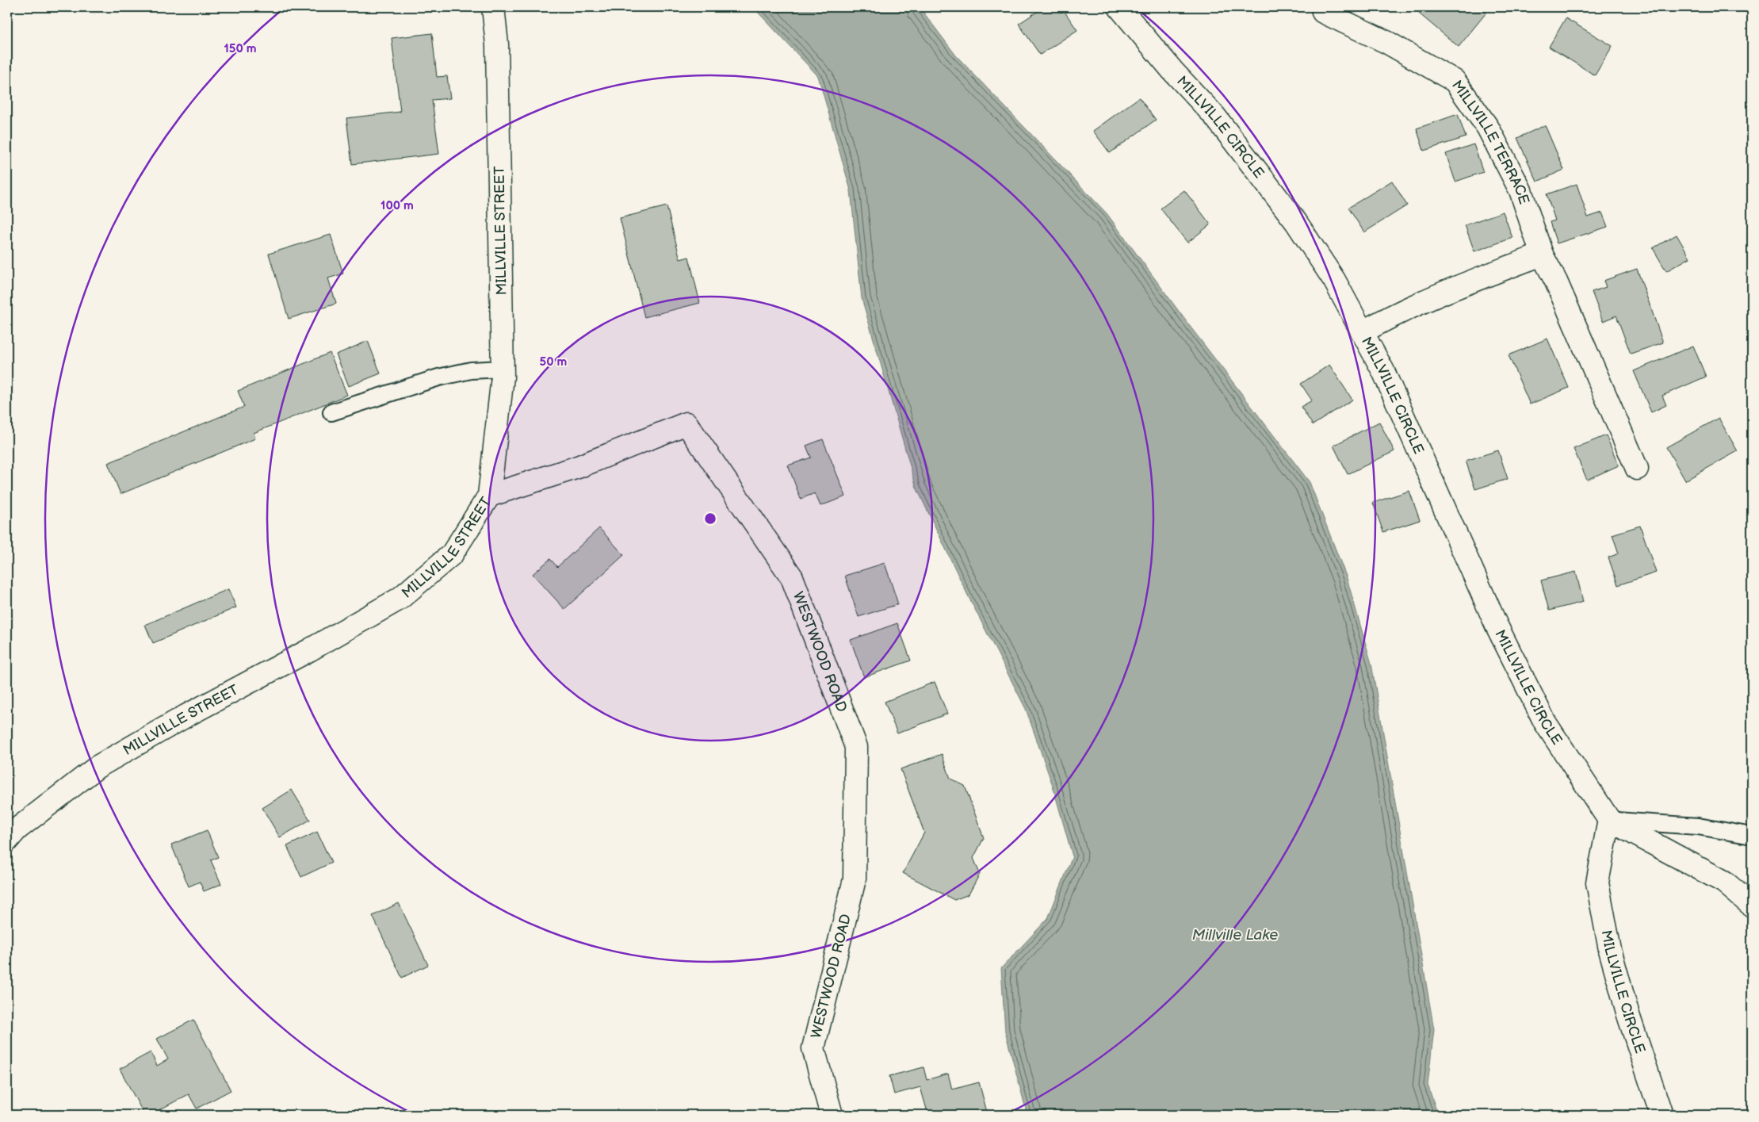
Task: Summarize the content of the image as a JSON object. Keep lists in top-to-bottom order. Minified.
{"streets":{"street":["MILLVILLE CIRCLE","MILLVILLE TERRACE","MILLVILLE STREET","WESTWOOD ROAD"]},"crossings":[["MILLVILLE STREET","WESTWOOD ROAD"]],"water":["Millville Lake"],"rings":["150 m","100 m","50 m"]}
